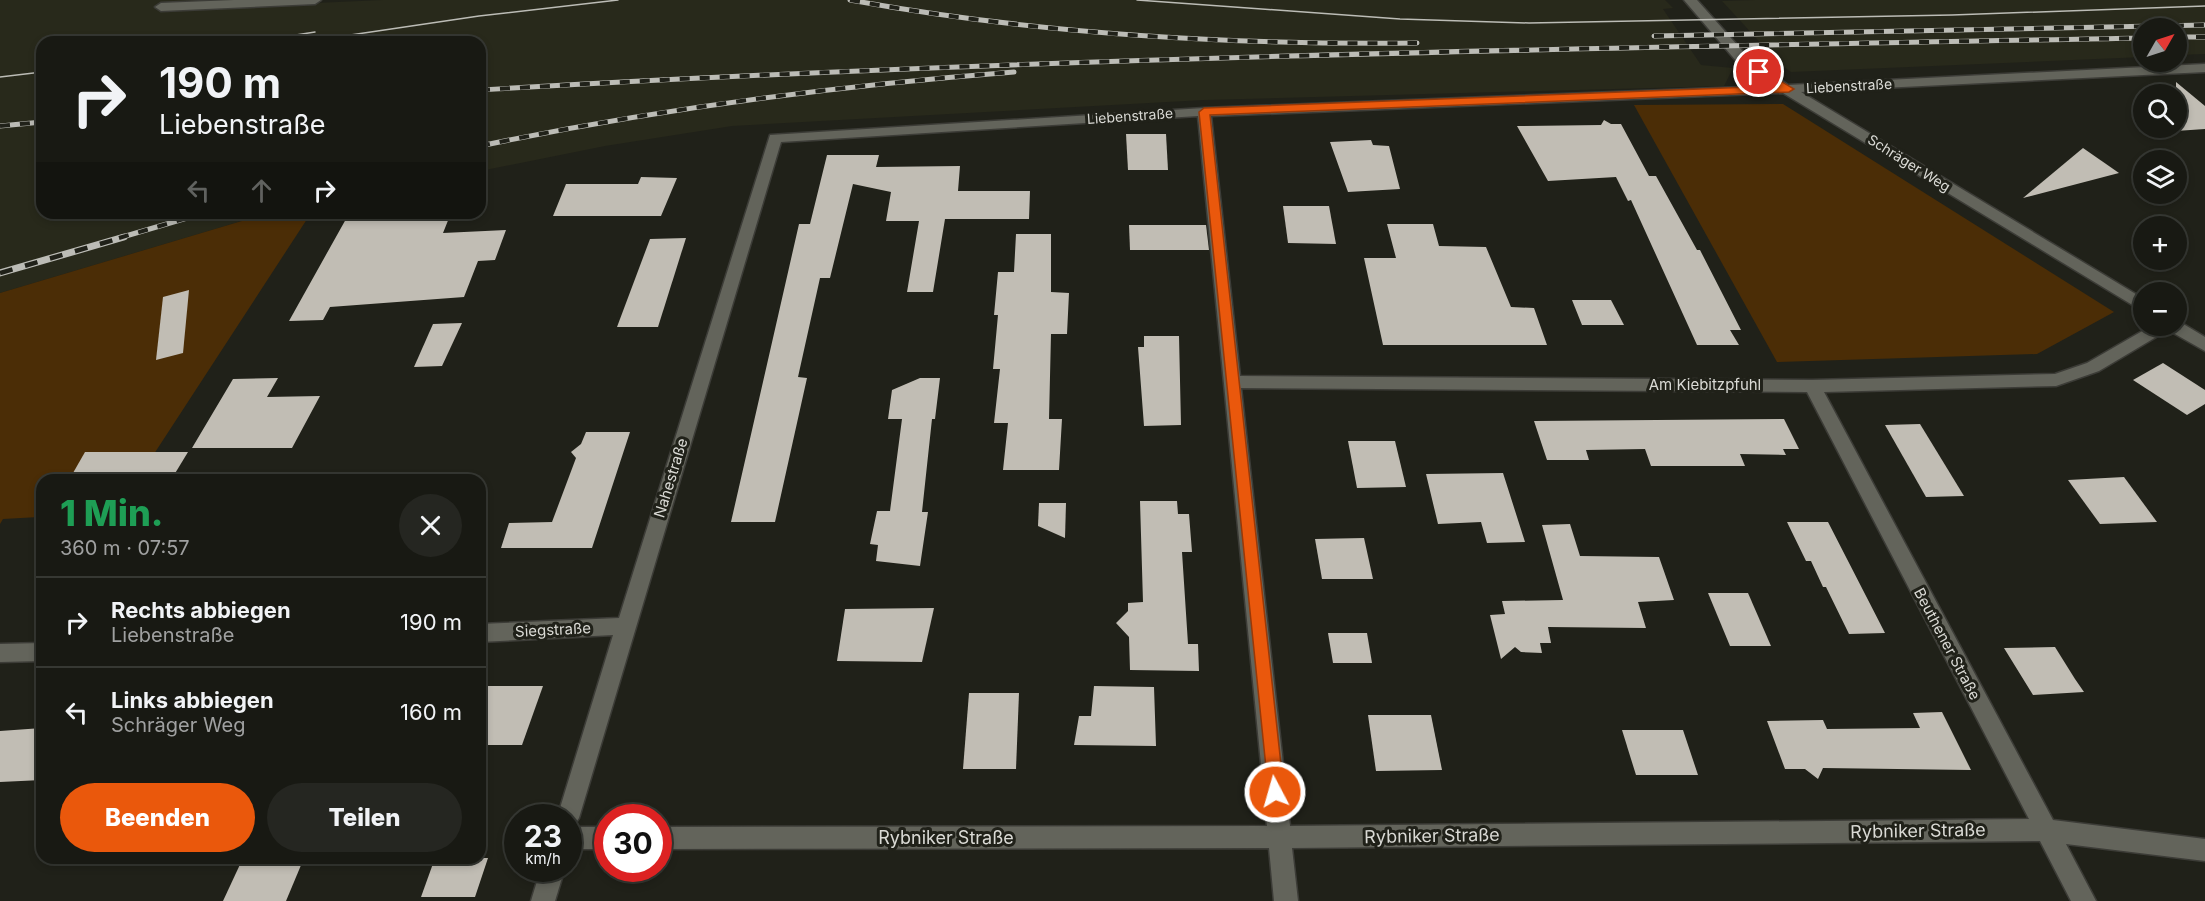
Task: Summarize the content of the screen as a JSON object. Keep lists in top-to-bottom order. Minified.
{"streets":{"street":["Liebenstraße","Schräger Weg","Am Kiebitzpfuhl","Nahestraße","Siegstraße","Beuthener Straße","Rybniker Straße"]},"crossings":[["Liebenstraße","Schräger Weg"],["Liebenstraße","Nahestraße"],["Am Kiebitzpfuhl","Beuthener Straße"],["Nahestraße","Siegstraße"],["Beuthener Straße","Rybniker Straße"]],"north":"top right","page":{"map_buttons":["+","−"],"turn":["190 m","Liebenstraße"],"heading":["1 Min.","360 m · 07:57"],"list":[{"name":"Rechts abbiegen","note":"Liebenstraße","value":"190 m"},{"name":"Links abbiegen","note":"Schräger Weg","value":"160 m"}],"buttons":["Beenden","Teilen"],"speed":"23 km/h","limit":"30"}}
